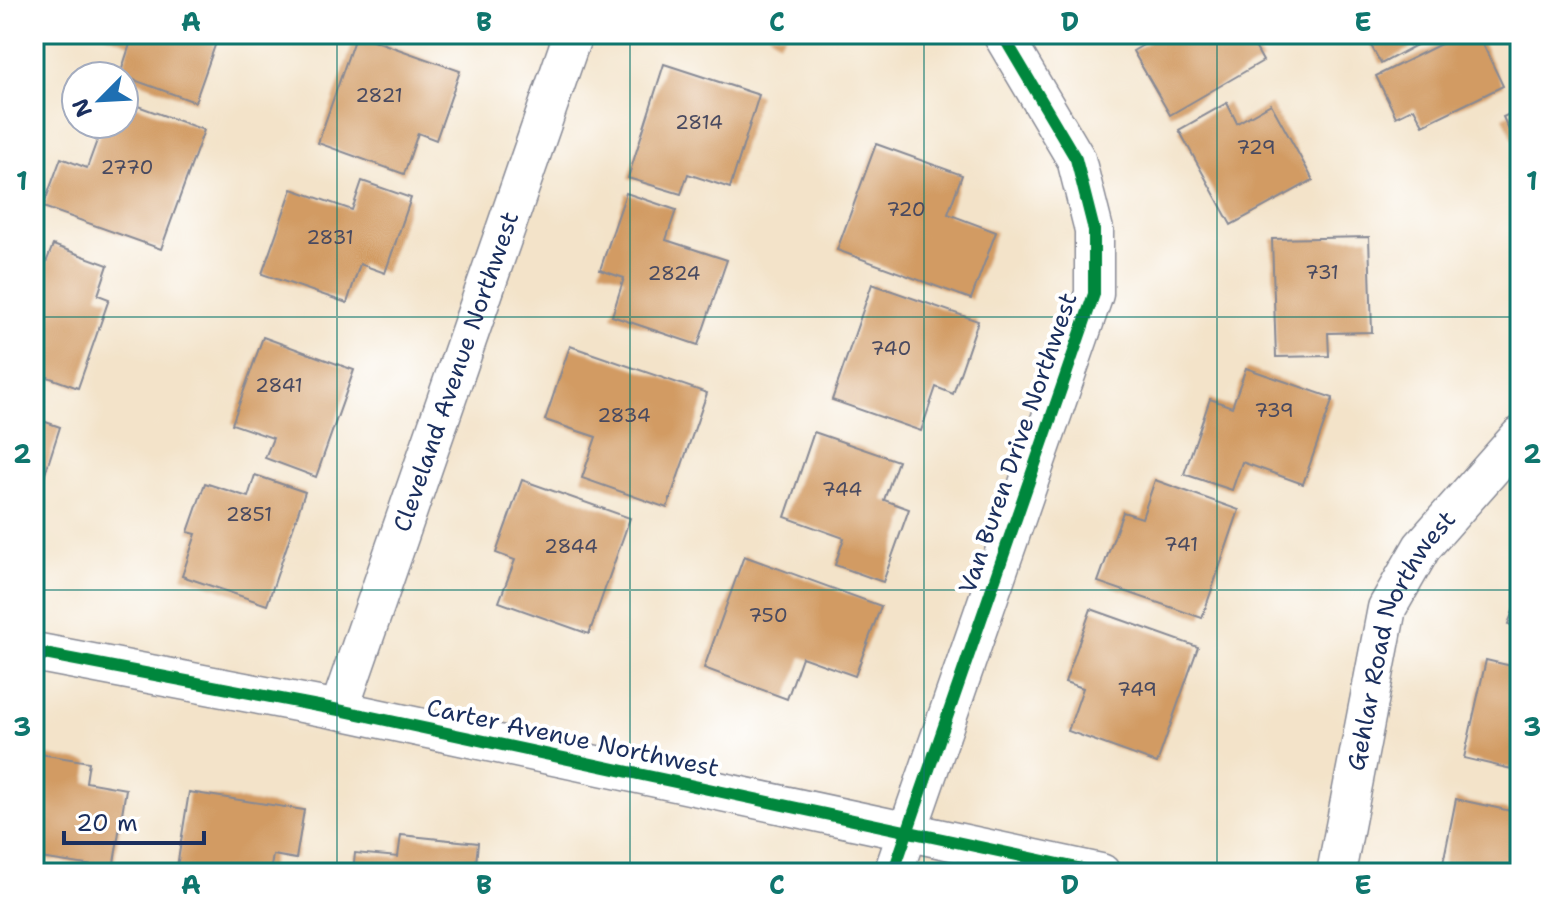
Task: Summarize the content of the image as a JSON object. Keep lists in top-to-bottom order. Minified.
{"streets":{"street":["Cleveland Avenue Northwest","Van Buren Drive Northwest","Gehlar Road Northwest","Carter Avenue Northwest"]},"crossings":[["Cleveland Avenue Northwest","Carter Avenue Northwest"],["Van Buren Drive Northwest","Carter Avenue Northwest"]],"house_numbers":["2821","2814","729","2770","720","2831","731","2824","740","2841","739","2834","744","2851","741","2844","750","749"],"scale_bar":"20 m","north":"bottom left","grid":{"columns":["A","B","C","D","E"],"rows":["1","2","3"]}}
